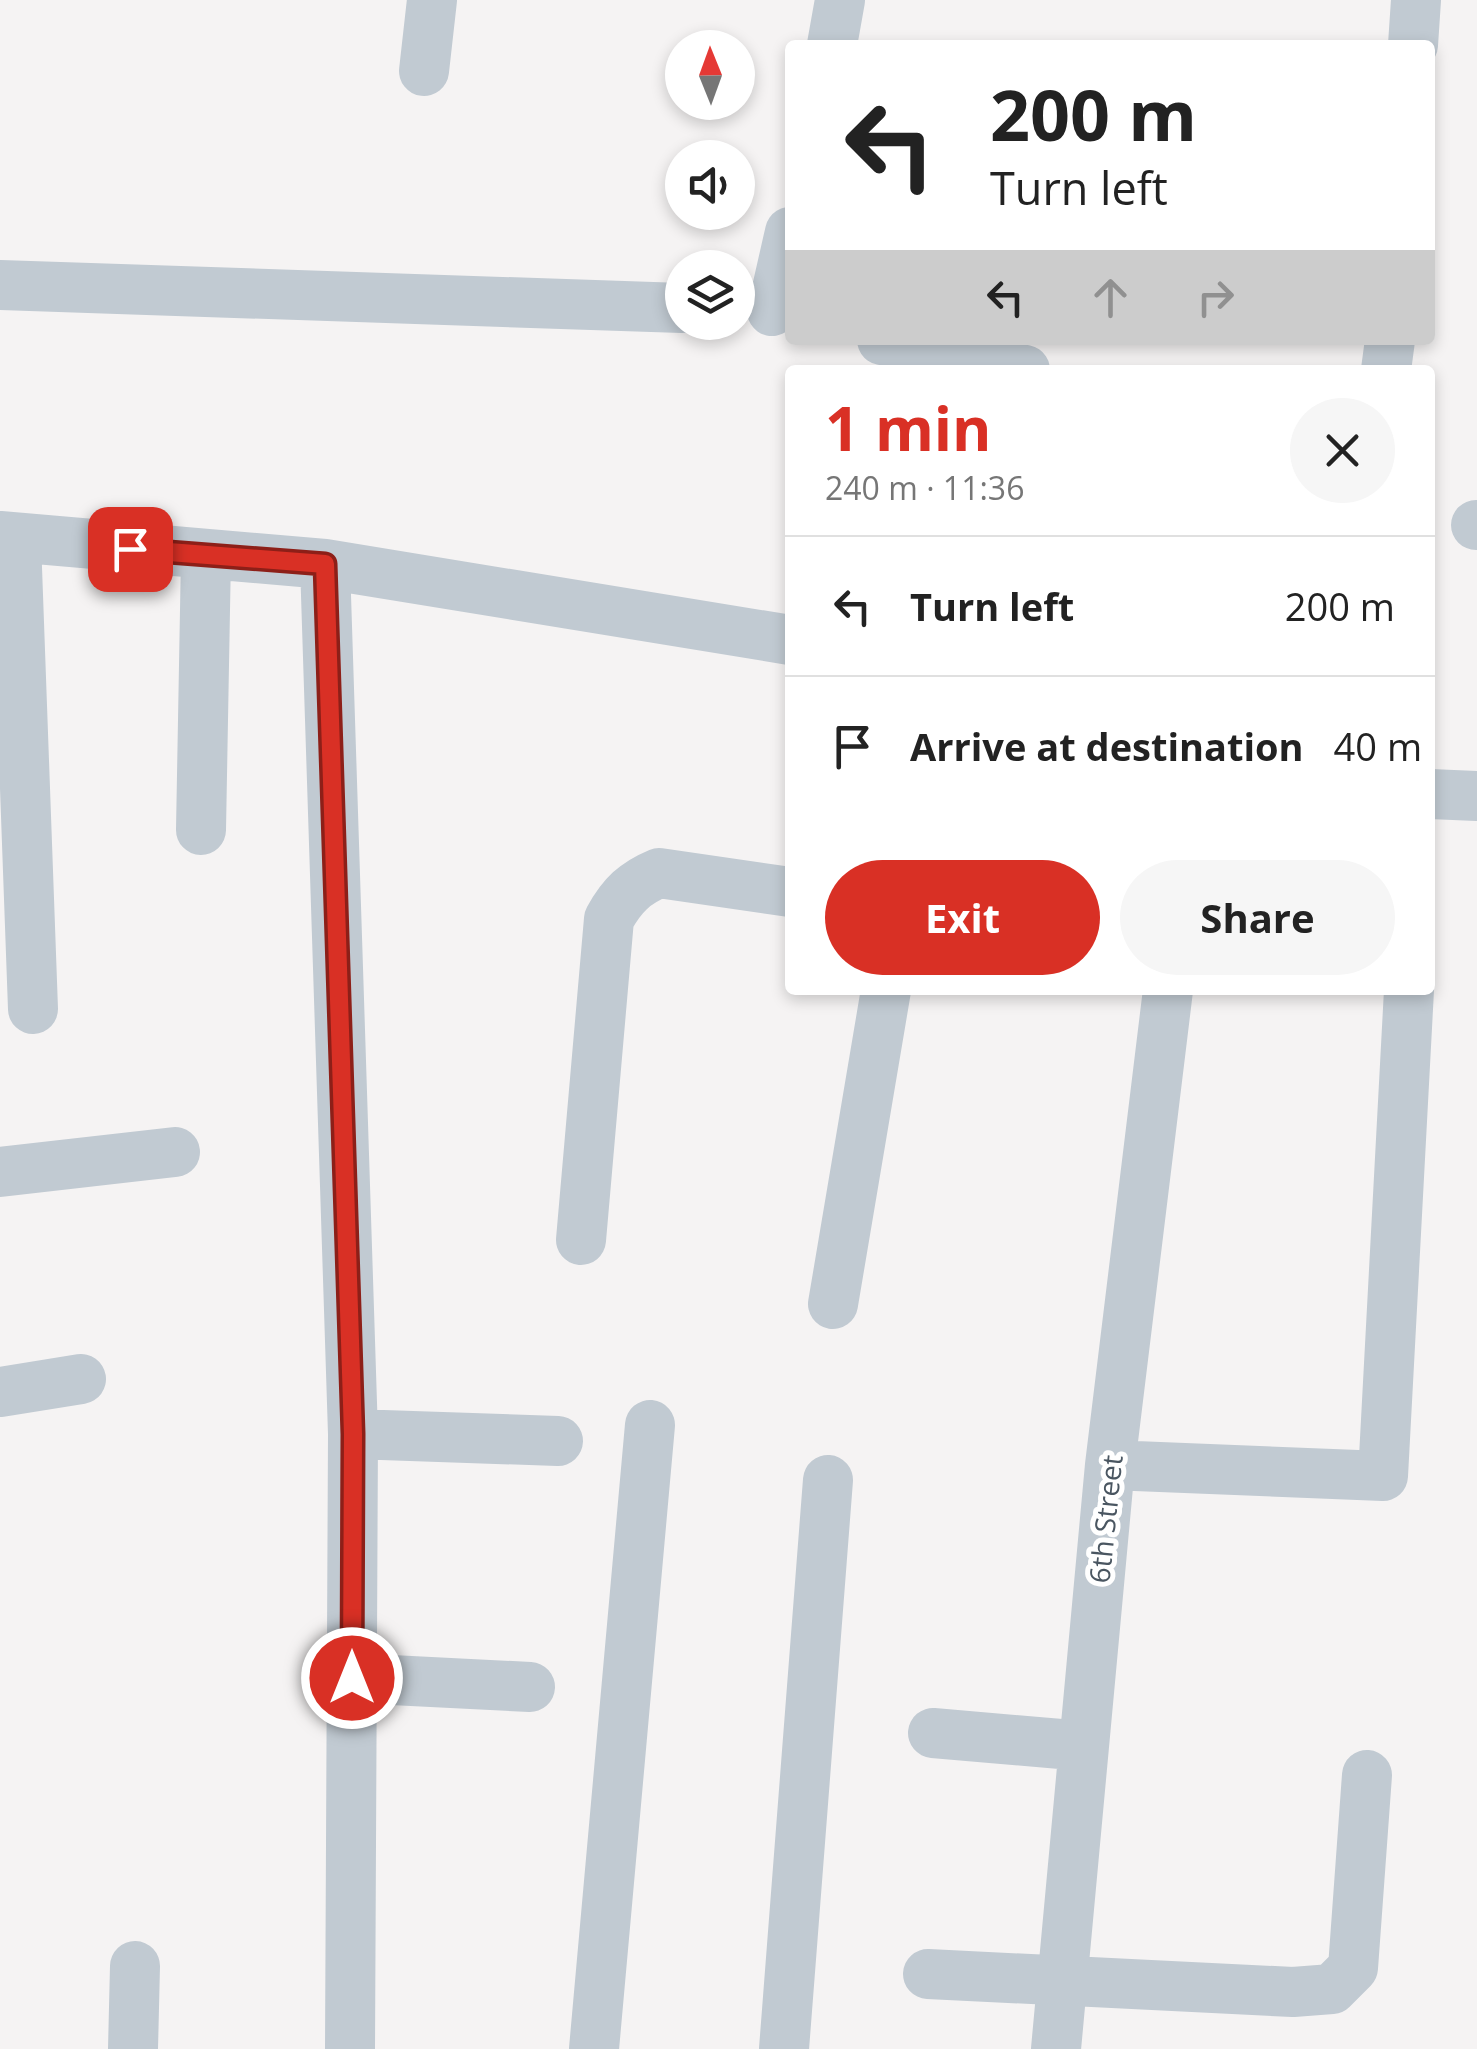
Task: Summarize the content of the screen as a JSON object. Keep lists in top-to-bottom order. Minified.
{"streets":{"street":["6th Street"]},"north":"top","page":{"turn":["200 m","Turn left"],"heading":["1 min","240 m · 11:36"],"list":[{"name":"Turn left","value":"200 m"},{"name":"Arrive at destination","value":"40 m"}],"buttons":["Exit","Share"]}}
